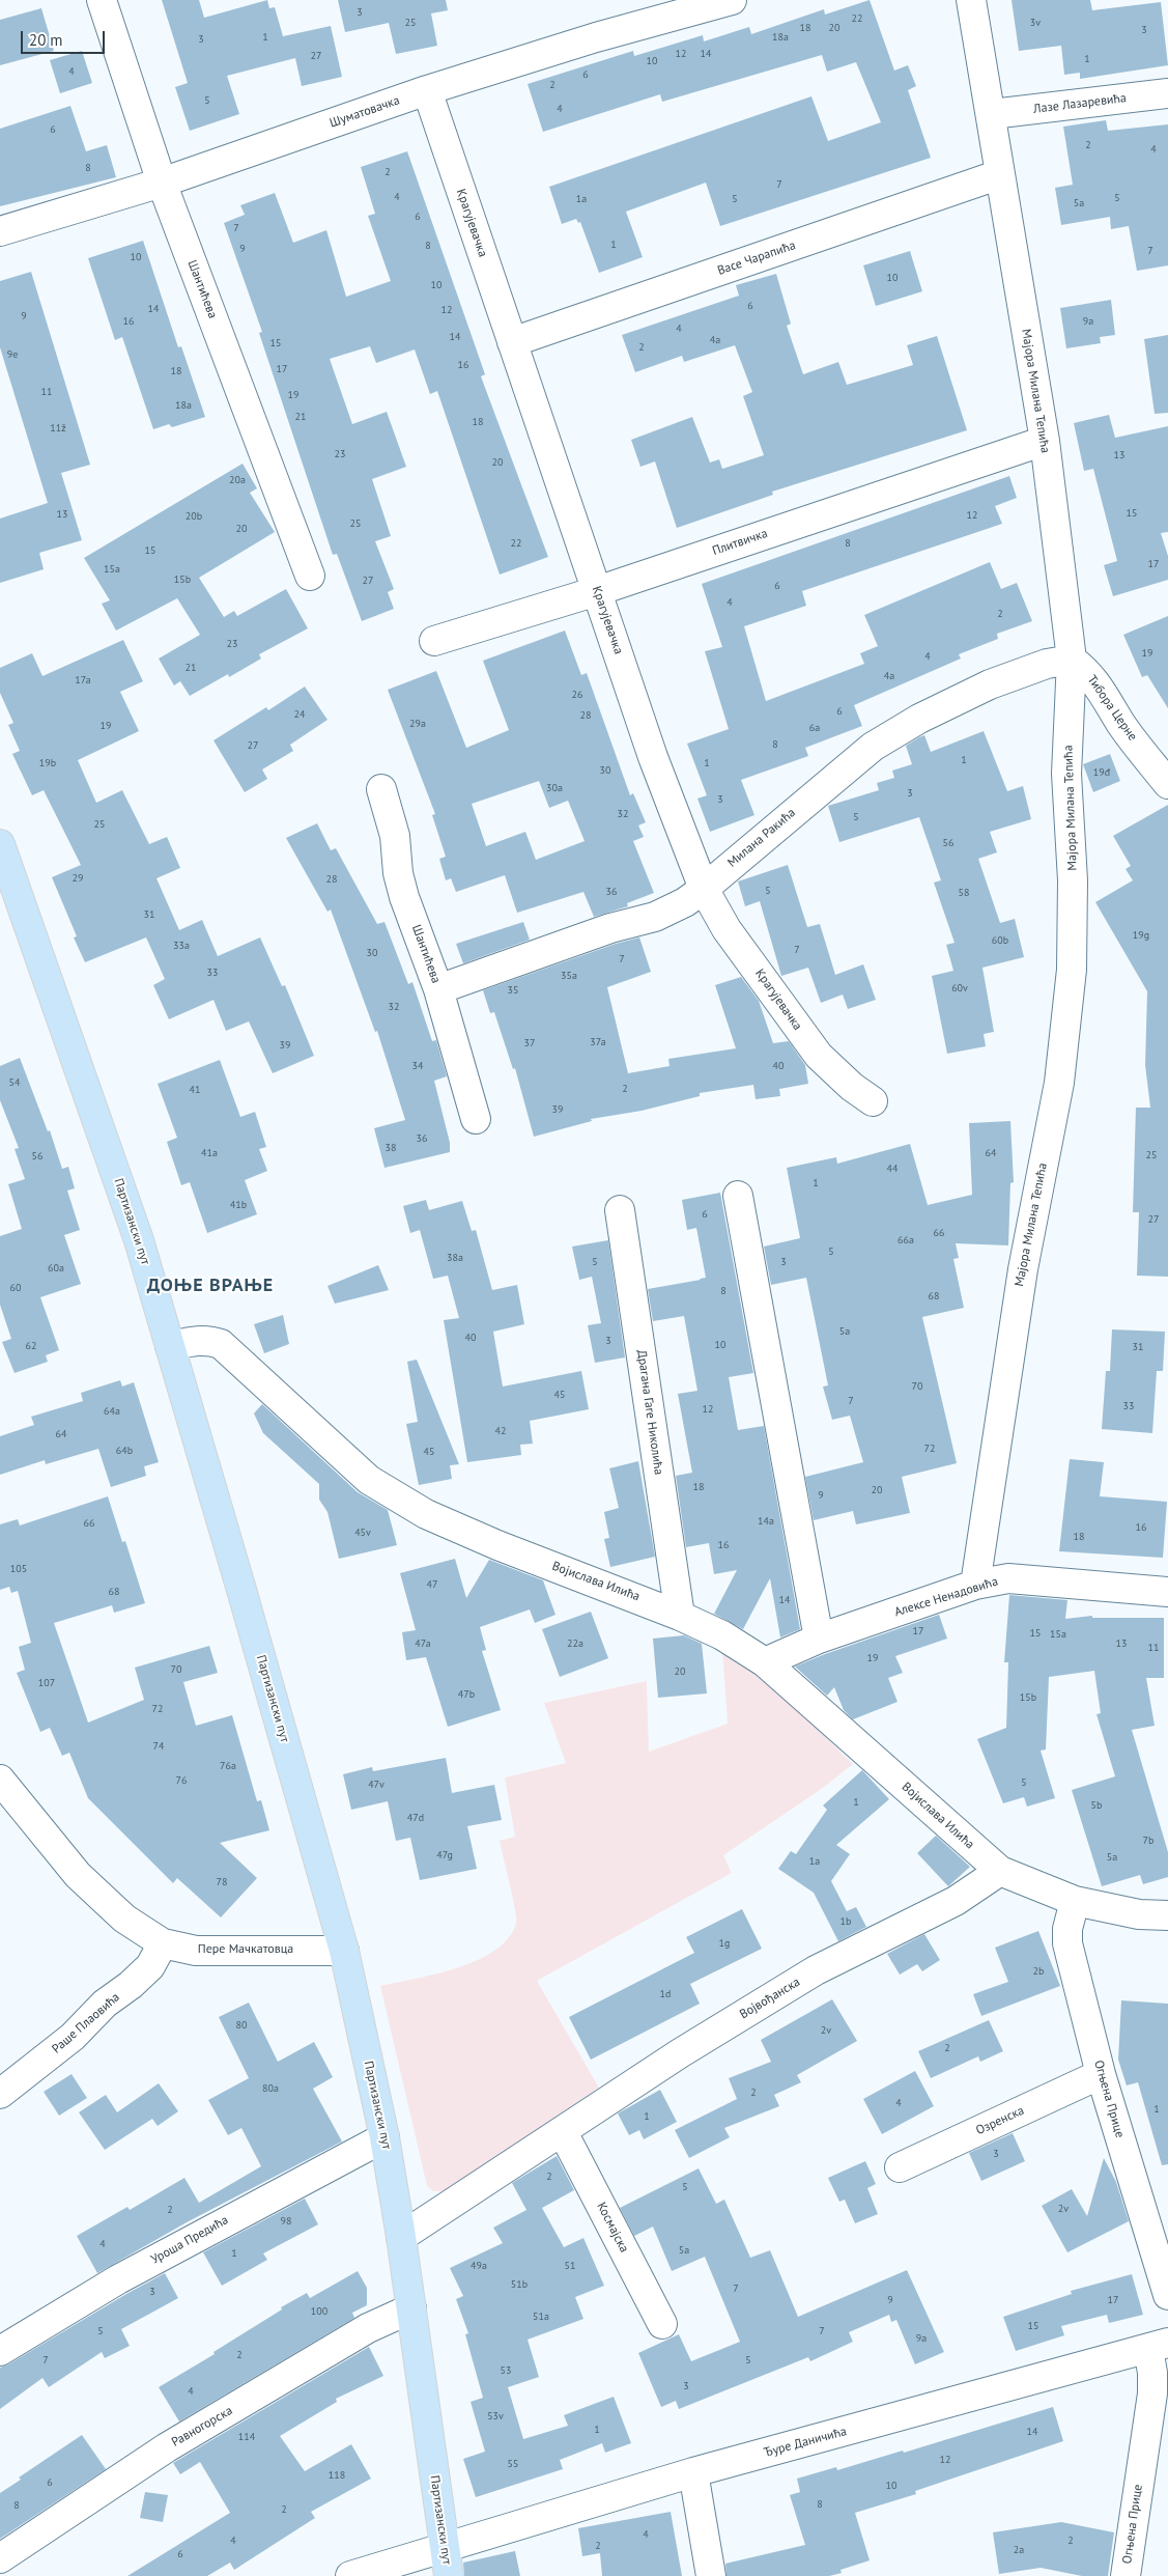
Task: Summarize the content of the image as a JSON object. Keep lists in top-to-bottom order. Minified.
{"streets":{"main road":["Партизански пут"],"street":["Лазе Лазаревића","Шуматовачка","Крагујевачка","Васе Чарапића","Шантићева","Мајора Милана Тепића","Плитвичка","Тибора Церне","Милана Ракића","Драгана Гаге Николића","Војислава Илића","Алексе Ненадовића","Пере Мачкатовца","Војвођанска","Раше Плаовића","Огњена Прице","Озренска","Космајска","Уроша Предића","Равногорска","Ђуре Даничића"]},"crossings":[["Лазе Лазаревића","Мајора Милана Тепића"],["Шуматовачка","Крагујевачка"],["Шуматовачка","Шантићева"],["Крагујевачка","Васе Чарапића"],["Крагујевачка","Плитвичка"],["Крагујевачка","Милана Ракића"],["Васе Чарапића","Мајора Милана Тепића"],["Шантићева","Милана Ракића"],["Мајора Милана Тепића","Плитвичка"],["Мајора Милана Тепића","Тибора Церне"],["Мајора Милана Тепића","Милана Ракића"],["Мајора Милана Тепића","Алексе Ненадовића"],["Тибора Церне","Милана Ракића"],["Партизански пут","Војислава Илића"],["Партизански пут","Пере Мачкатовца"],["Партизански пут","Војвођанска"],["Партизански пут","Уроша Предића"],["Партизански пут","Равногорска"],["Партизански пут","Ђуре Даничића"],["Драгана Гаге Николића","Војислава Илића"],["Војислава Илића","Алексе Ненадовића"],["Војислава Илића","Војвођанска"],["Пере Мачкатовца","Раше Плаовића"],["Војвођанска","Космајска"],["Огњена Прице","Озренска"],["Огњена Прице","Ђуре Даничића"]],"districts":["ДОЊЕ ВРАЊЕ"],"house_numbers":["3","22","25","3v","18","20","3","1","18a","3","12","14","27","1","10","4","6","2","5","4","6","2","4","8","2","7","4","5","1a","5","5a","6","7","1","8","9","7","10","10","10","6","14","12","9","16","9a","4","14","4a","15","2","9e","16","17","18","11","19","18a","21","18","11ž","23","13","20","20a","15","13","12","20b","25","20","22","8","15","17","15a","15b","27","6","4","2","23","19","4","21","4a","17a","26","6","24","28","29a","19","6a","8","27","1","19b","1","30","19đ","30a","3","3","32","5","25","56","29","28","5","36","58","31","19g","60b","33a","7","30","7","33","35a","60v","35","32","37a","37","39","34","40","54","2","41","39","36","38","41a","64","25","56","44","1","41b","6","27","66","66a","5","38a","5","3","60a","60","8","68","5a","40","3","10","62","31","70","45","7","33","12","64a","42","64","72","64b","45","18","20","9","14a","66","16","45v","18","16","105","47","68","14","17","15","15a","47a","22a","13","11","19","70","20","107","47b","15b","72","74","76a","76","5","47v","1","5b","47d","7b","47g","5a","1a","78","1b","1g","2b","1d","80","2v","2","80a","2","4","1","1","3","2","5","2v","2","98","4","5a","1","49a","51","51b","7","3","9","17","100","51a","15","5","7","9a","2","7","5","53","3","4","53v","1","14","114","12","55","118","6","10","8","8","2","4","4","2","2","2a","6"],"scale_bar":"20 m"}
